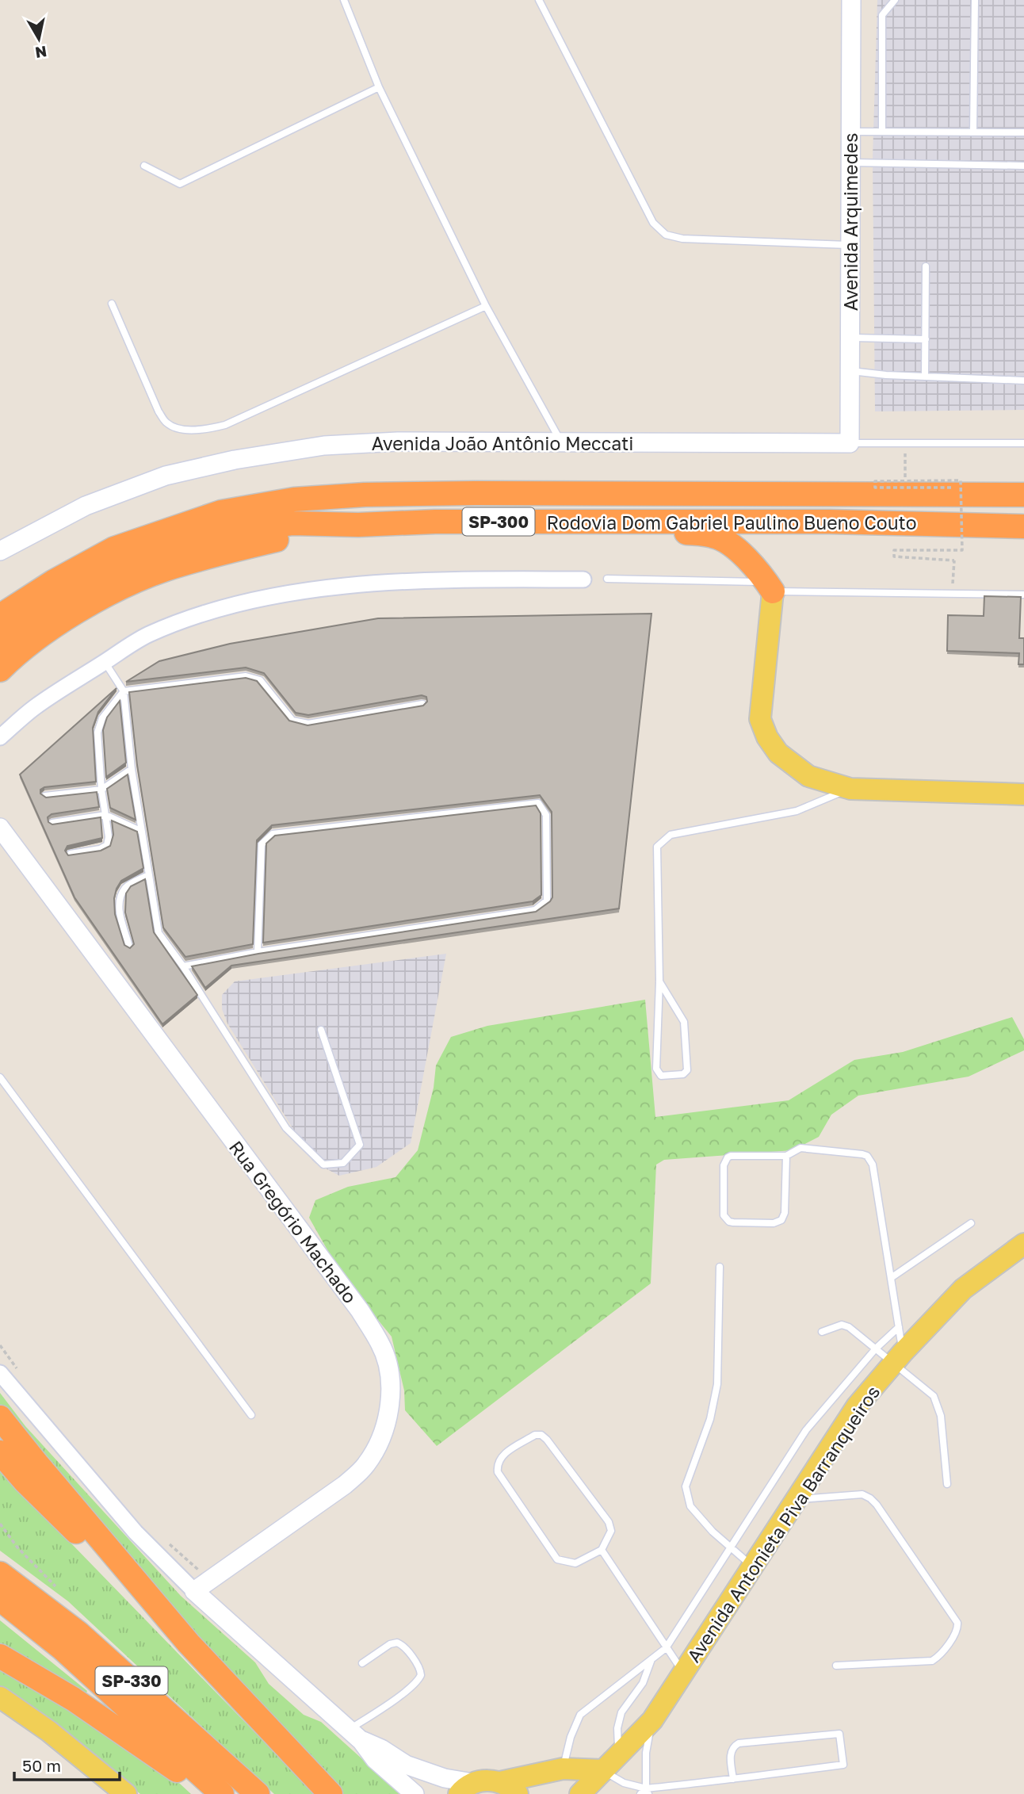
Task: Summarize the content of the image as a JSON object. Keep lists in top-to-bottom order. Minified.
{"streets":{"highway":["SP-300","Rodovia Dom Gabriel Paulino Bueno Couto","SP-330"],"main road":["Avenida Arquimedes","Avenida João Antônio Meccati","Rua Gregório Machado","Avenida Antonieta Piva Barranqueiros"]},"crossings":[["Avenida Arquimedes","Avenida João Antônio Meccati"]],"scale_bar":"50 m","north":"bottom"}
